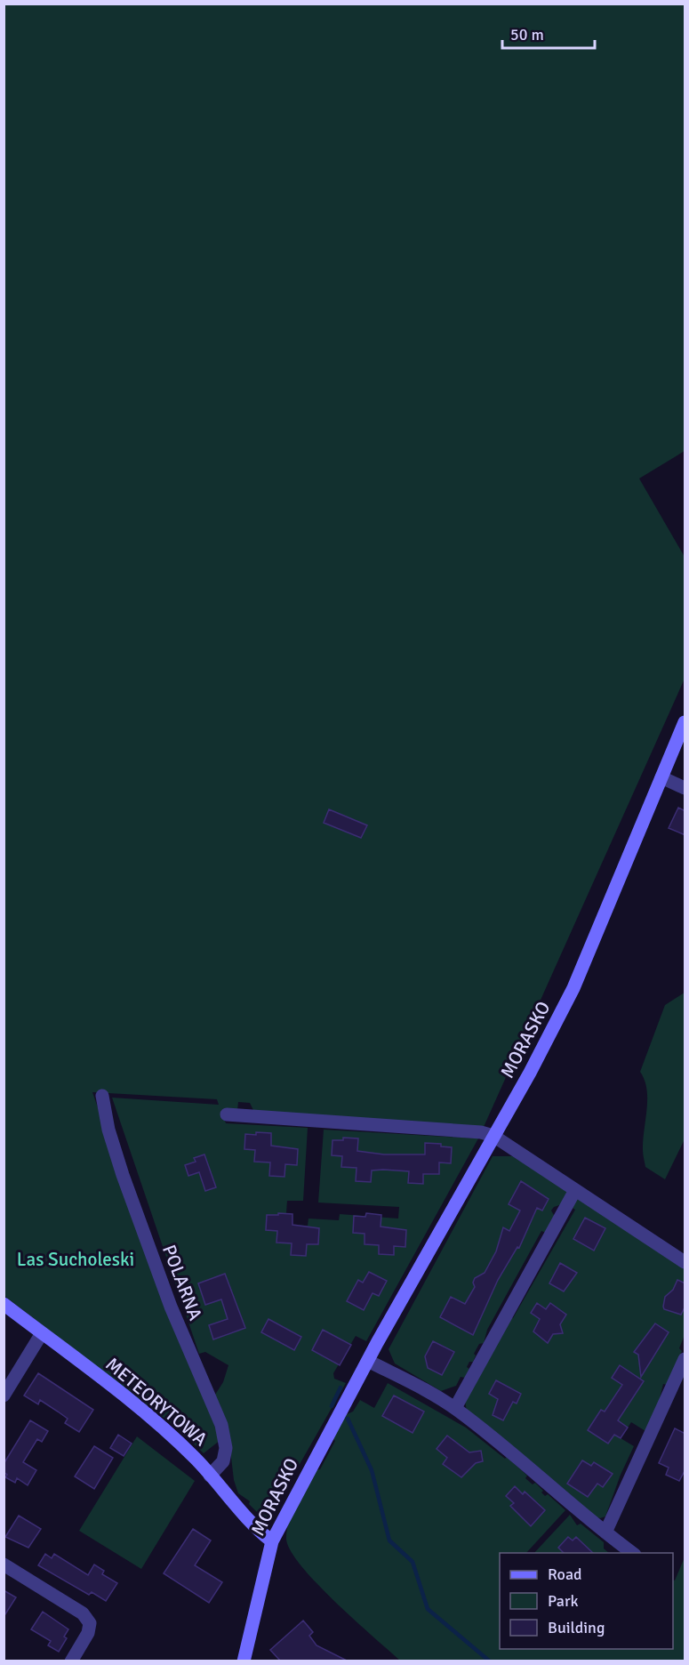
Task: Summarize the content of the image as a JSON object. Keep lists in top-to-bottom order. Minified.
{"streets":{"street":["MORASKO","POLARNA","METEORYTOWA"]},"crossings":[["MORASKO","METEORYTOWA"],["POLARNA","METEORYTOWA"]],"parks":["Las Sucholeski"],"legend":["Road","Park","Building"],"scale_bar":"50 m"}
